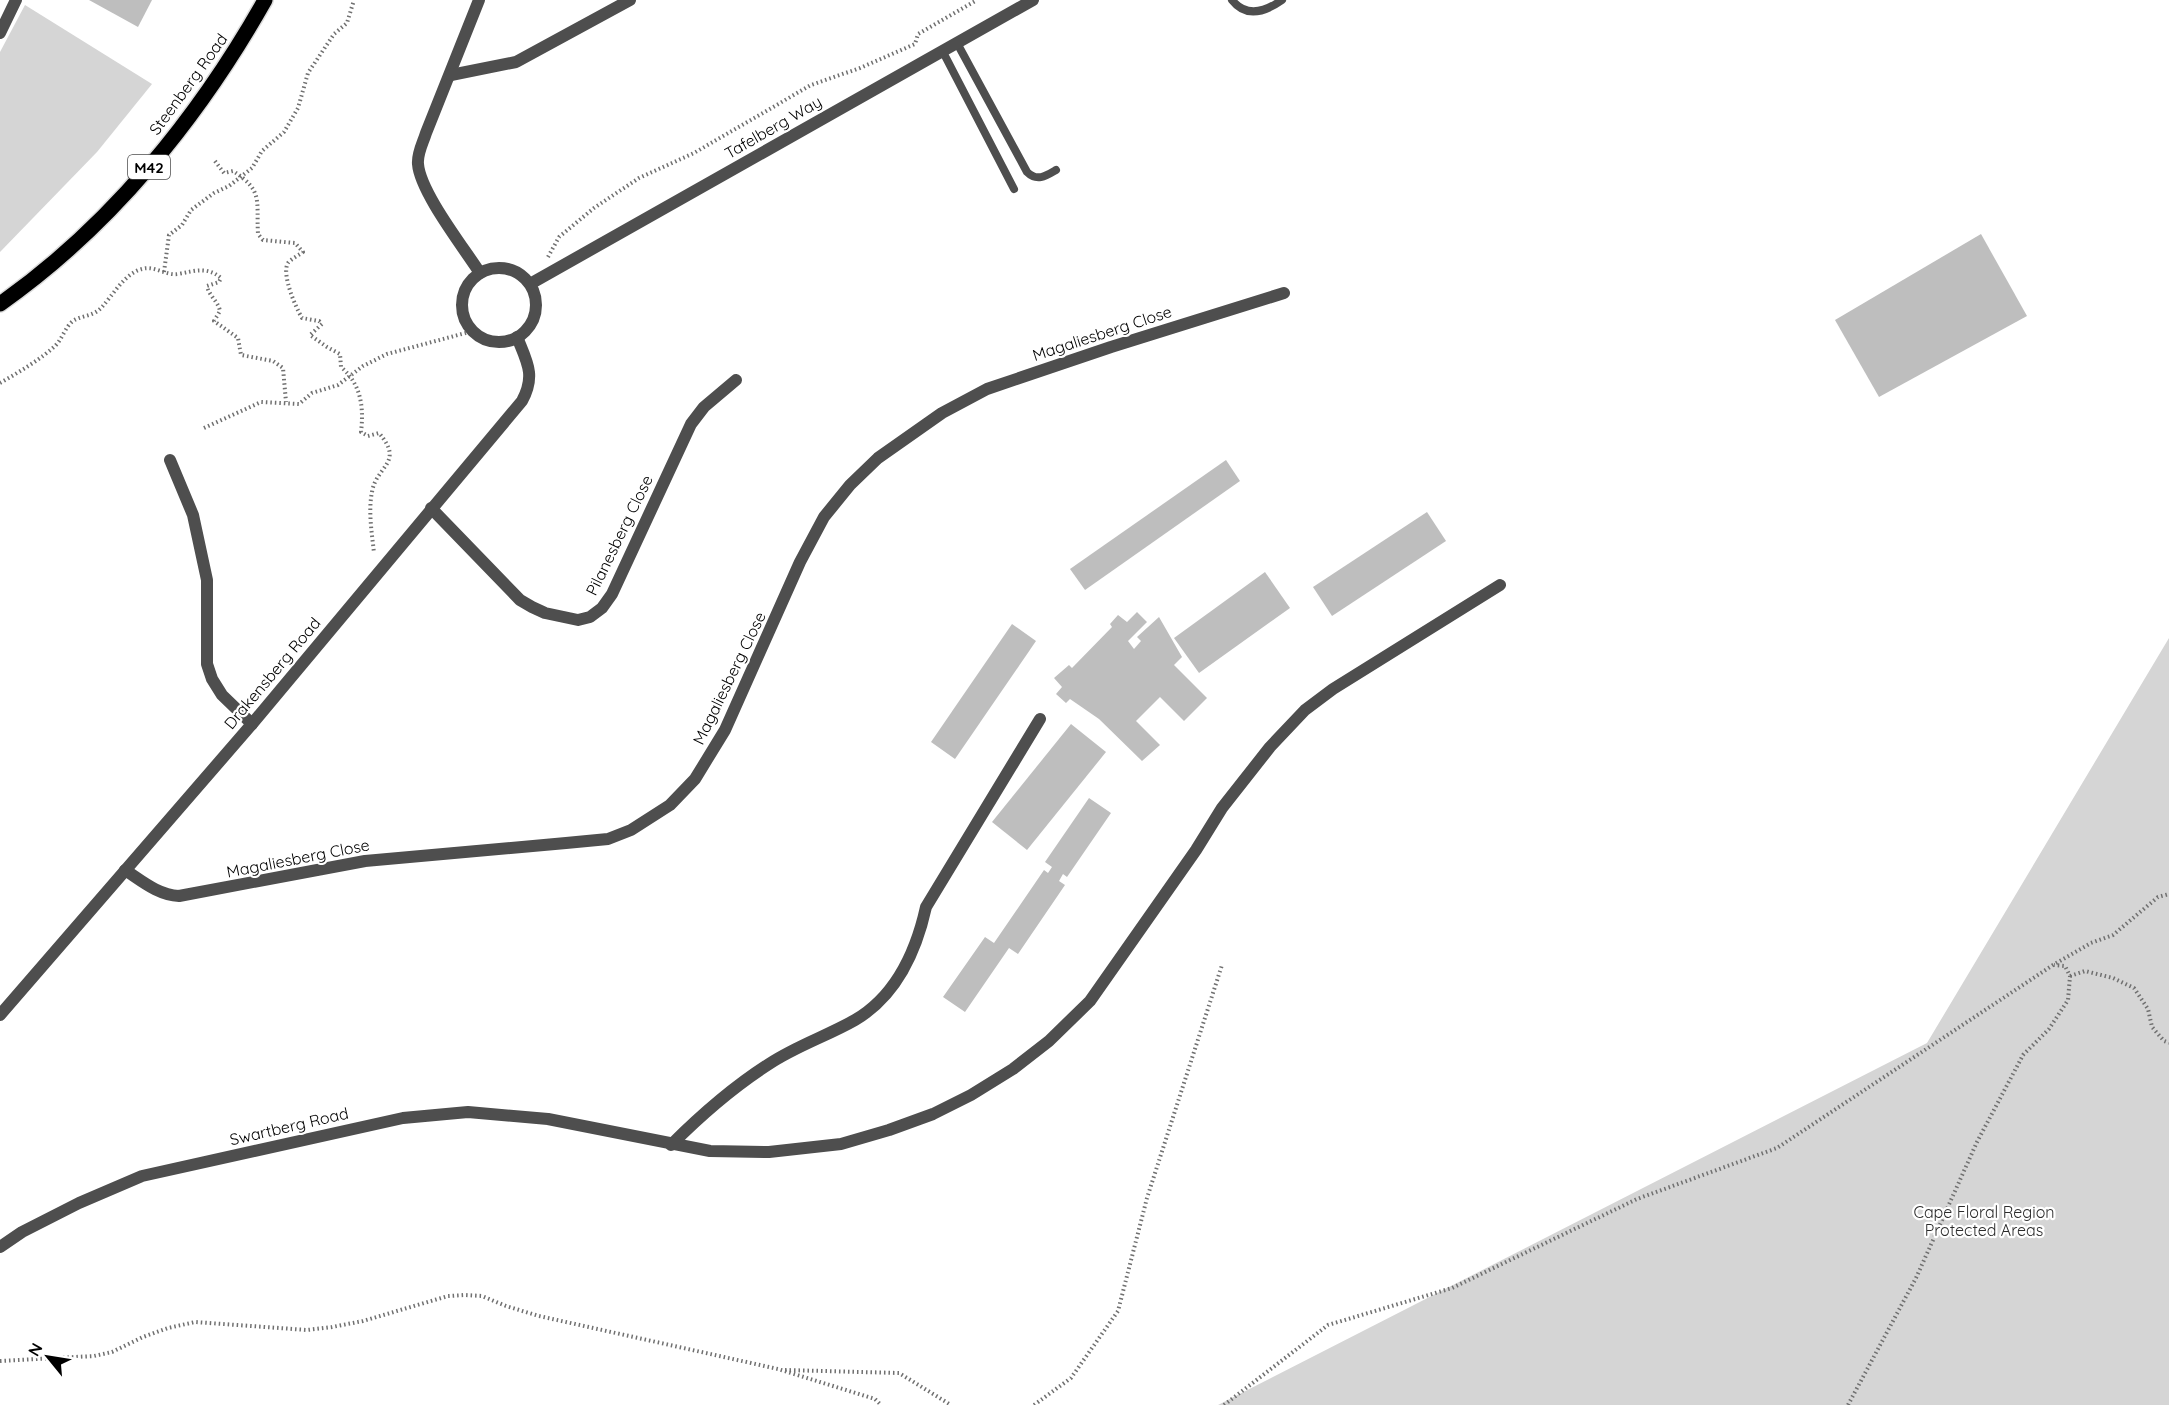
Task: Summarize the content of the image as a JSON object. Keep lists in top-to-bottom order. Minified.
{"streets":{"main road":["Steenberg Road","M42"],"street":["Tafelberg Way","Magaliesberg Close","Pilanesberg Close","Drakensberg Road","Swartberg Road"]},"crossings":[["Tafelberg Way","Drakensberg Road"],["Magaliesberg Close","Drakensberg Road"],["Pilanesberg Close","Drakensberg Road"]],"parks":["Cape Floral Region Protected Areas"],"north":"top left"}
